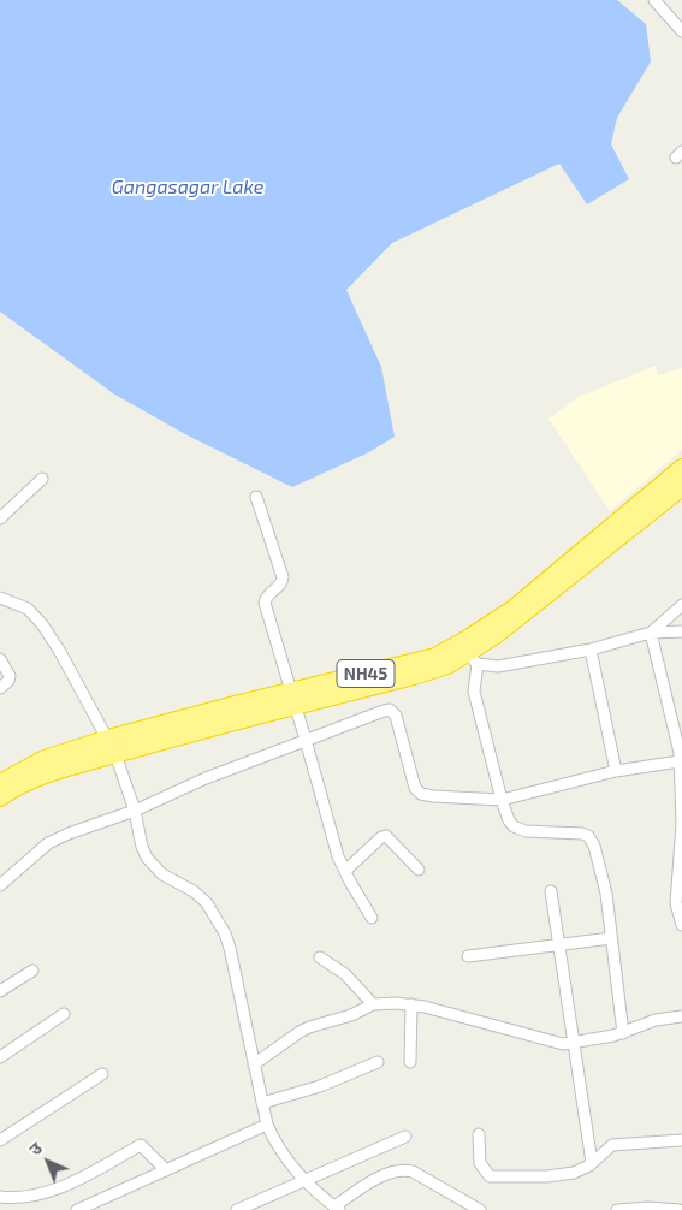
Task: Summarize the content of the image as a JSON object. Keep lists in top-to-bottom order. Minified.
{"streets":{"highway":["NH45"]},"water":["Gangasagar Lake"],"north":"top left"}
